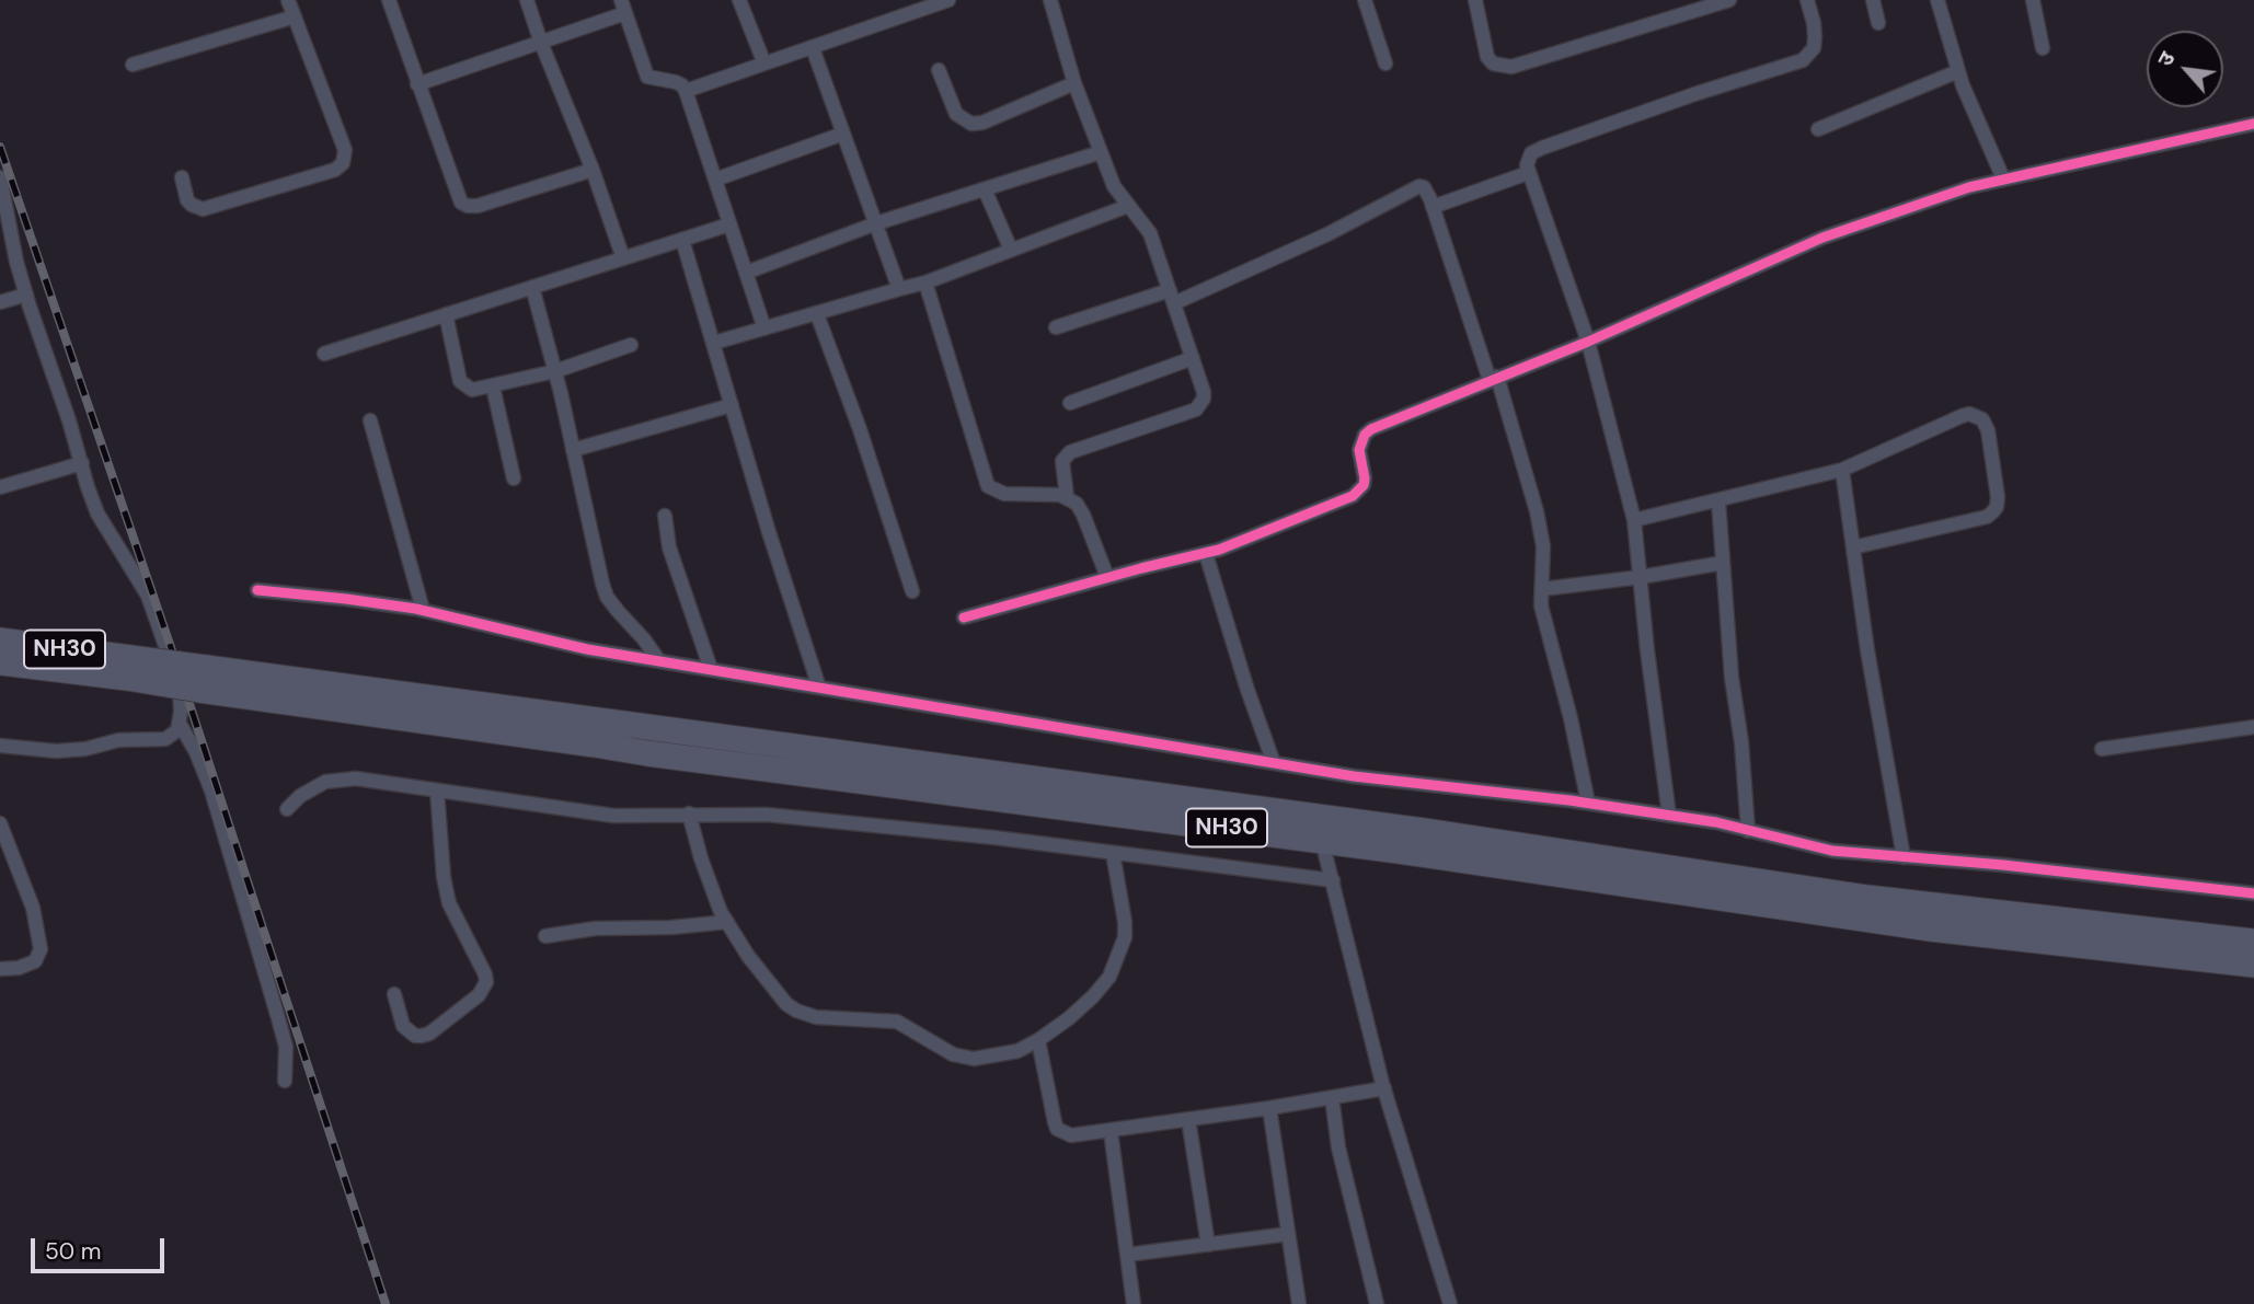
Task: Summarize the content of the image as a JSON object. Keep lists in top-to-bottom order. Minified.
{"streets":{"highway":["NH30"]},"scale_bar":"50 m","north":"top left"}
